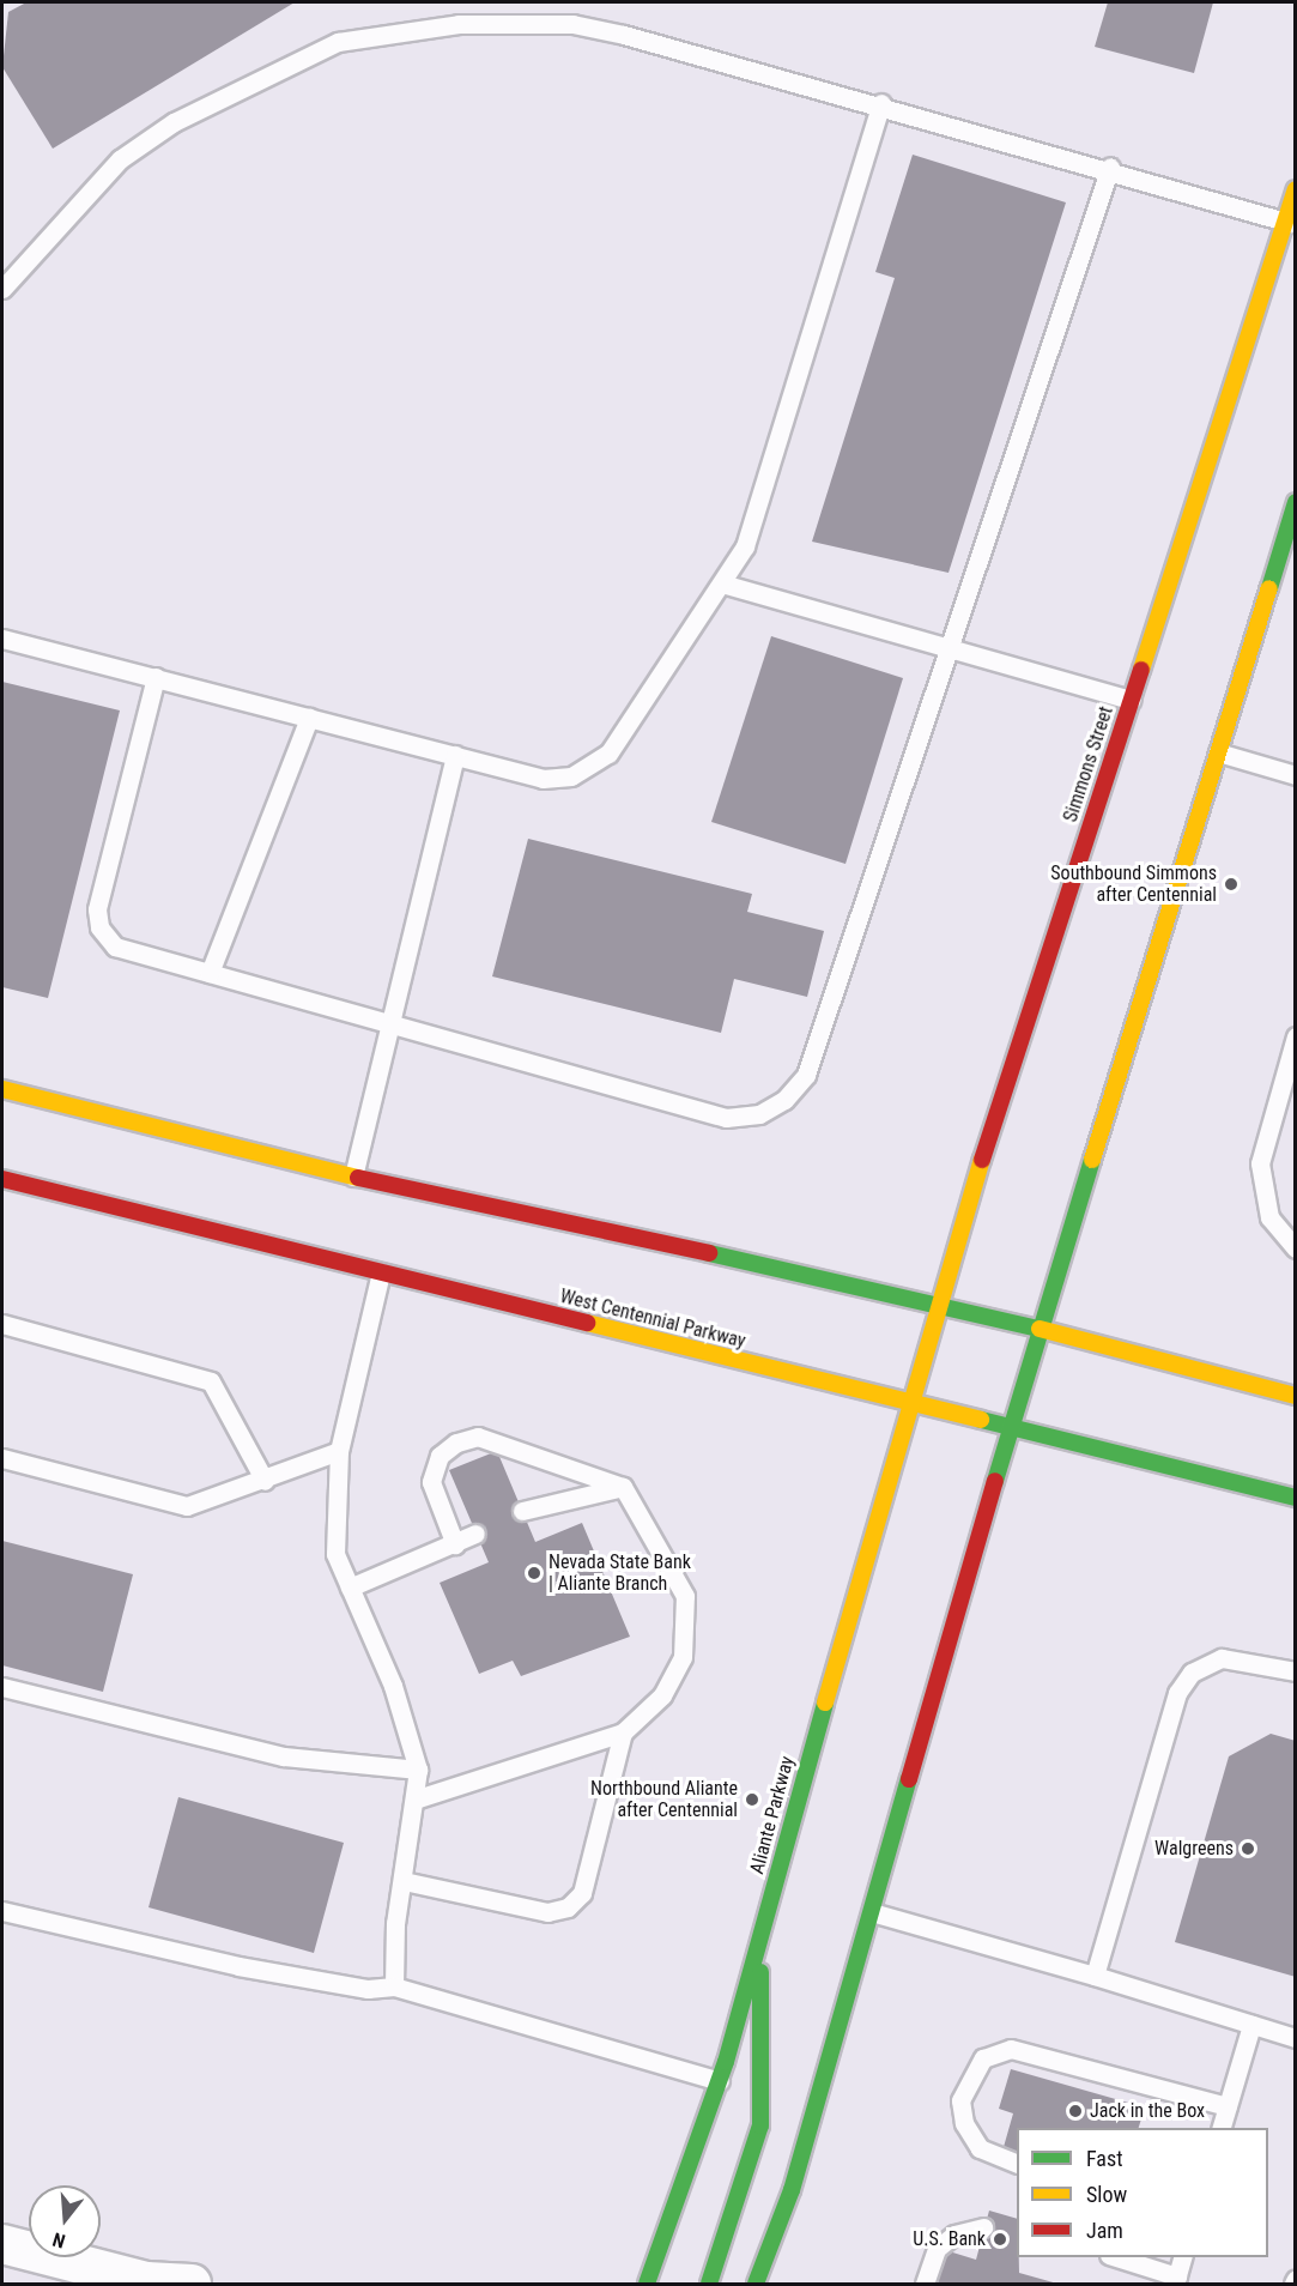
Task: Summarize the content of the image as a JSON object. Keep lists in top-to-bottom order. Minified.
{"streets":{"main road":["Simmons Street","West Centennial Parkway","Aliante Parkway"]},"crossings":[["Simmons Street","Aliante Parkway"],["West Centennial Parkway","Aliante Parkway"]],"places":["Southbound Simmons after Centennial","Nevada State Bank | Aliante Branch","Northbound Aliante after Centennial","Walgreens","Jack in the Box","U.S. Bank"],"legend":["Fast","Slow","Jam"],"north":"bottom"}
